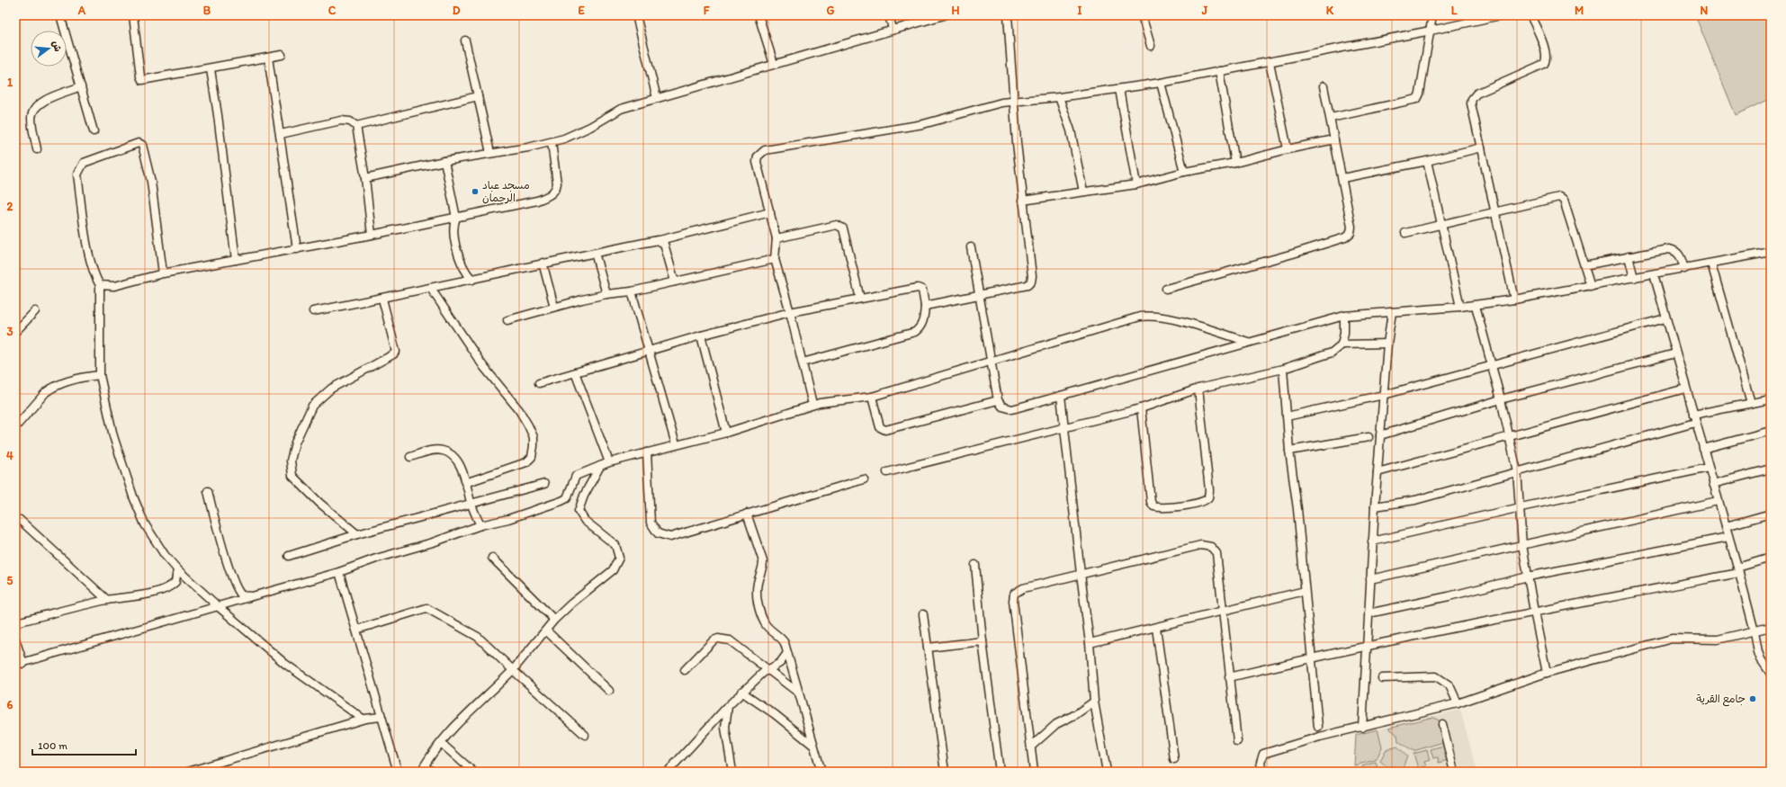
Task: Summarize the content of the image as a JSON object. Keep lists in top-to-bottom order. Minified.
{"places":["مسجد عباد الرحمان","جامع القرية"],"scale_bar":"100 m","north":"right","grid":{"columns":["A","B","C","D","E","F","G","H","I","J","K","L","M","N"],"rows":["1","2","3","4","5","6"]}}
